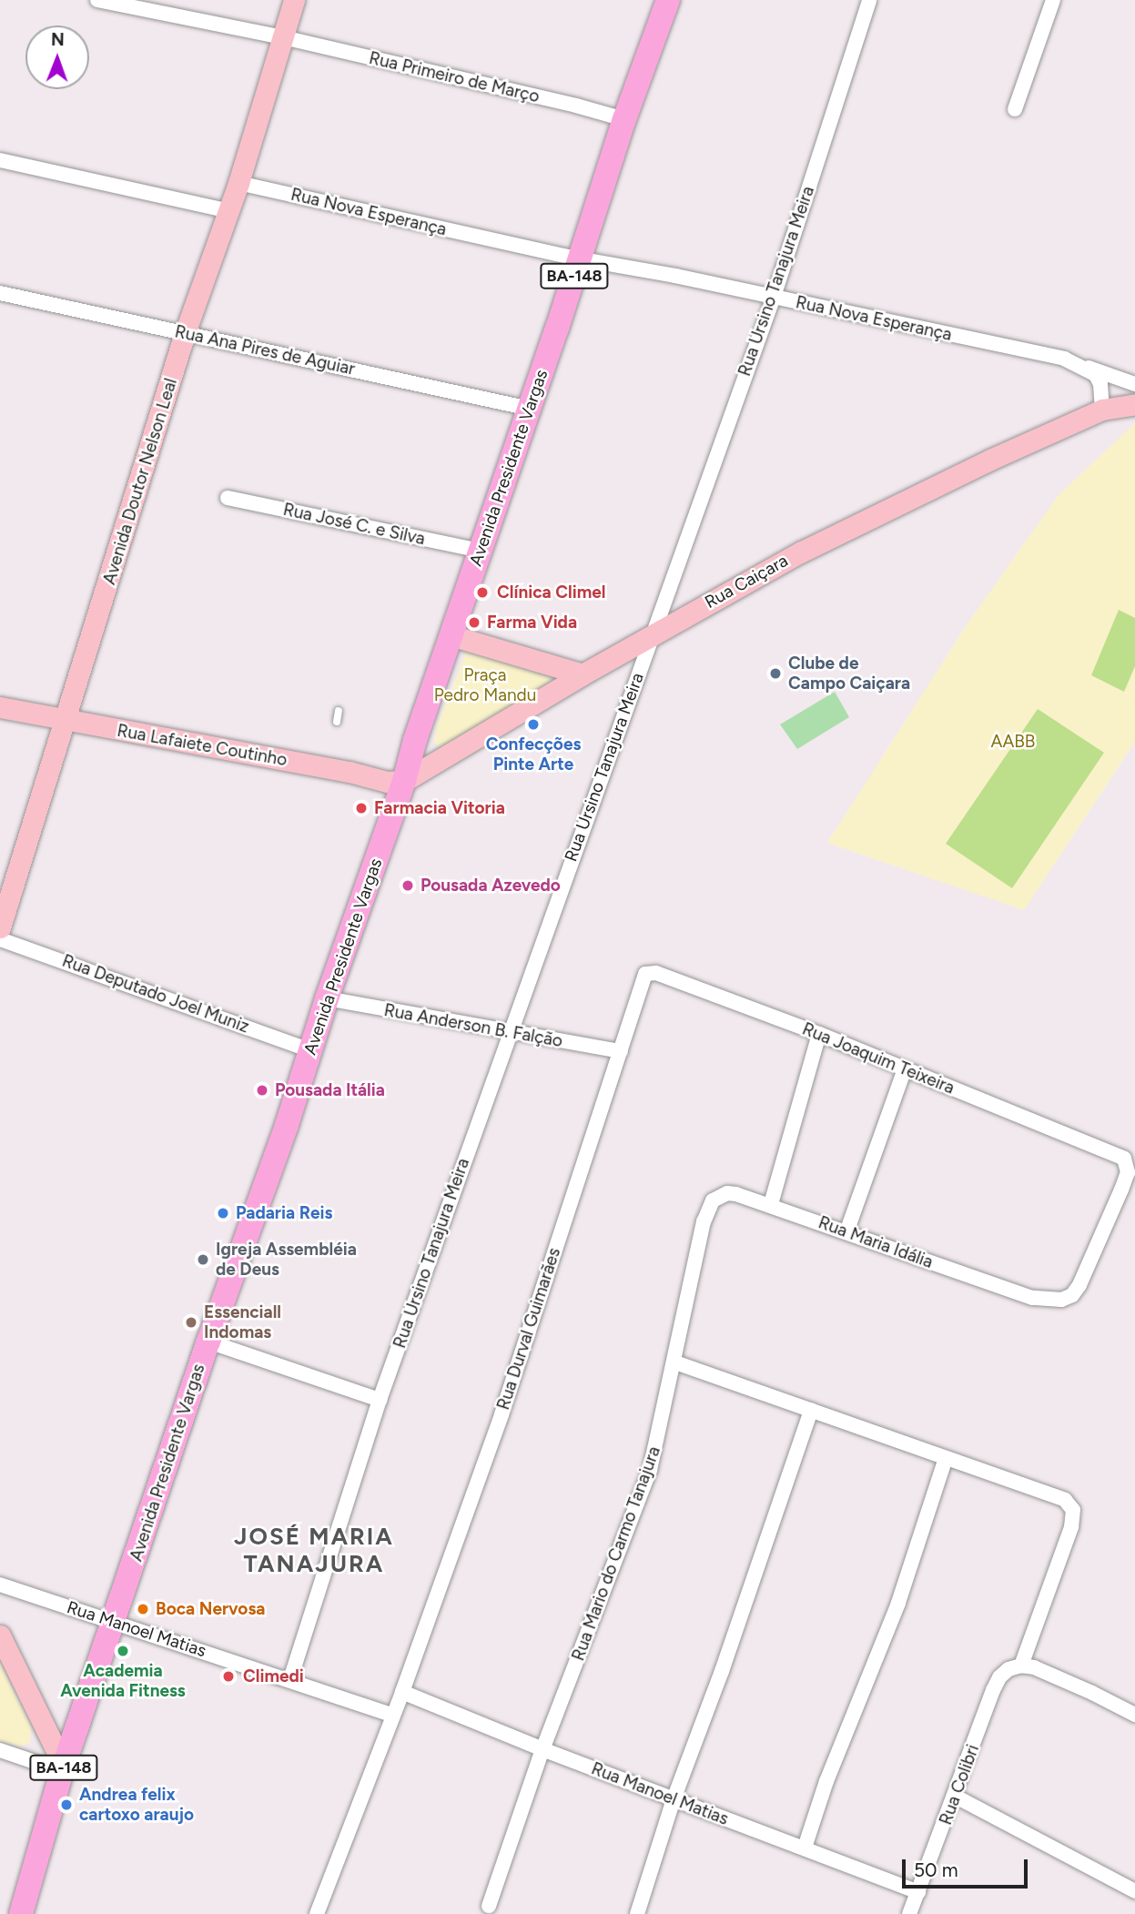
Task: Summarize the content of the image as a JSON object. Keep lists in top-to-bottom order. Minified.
{"streets":{"main road":["BA-148","Avenida Presidente Vargas"],"street":["Rua Primeiro de Março","Rua Nova Esperança","Rua Ursino Tanajura Meira","Rua Ana Pires de Aguiar","Avenida Doutor Nelson Leal","Rua José C. e Silva","Rua Caiçara","Rua Lafaiete Coutinho","Rua Deputado Joel Muniz","Rua Anderson B. Falção","Rua Joaquim Teixeira","Rua Maria Idália","Rua Durval Guimarães","Rua Mario do Carmo Tanajura","Rua Manoel Matias","Rua Colibri"]},"crossings":[["Rua Primeiro de Março","Avenida Presidente Vargas"],["Rua Primeiro de Março","Avenida Doutor Nelson Leal"],["Rua Nova Esperança","Rua Ursino Tanajura Meira"],["Rua Nova Esperança","Avenida Presidente Vargas"],["Rua Nova Esperança","Avenida Doutor Nelson Leal"],["Rua Ursino Tanajura Meira","Rua Caiçara"],["Rua Ursino Tanajura Meira","Rua Anderson B. Falção"],["Rua Ursino Tanajura Meira","Rua Manoel Matias"],["Rua Ana Pires de Aguiar","Avenida Presidente Vargas"],["Rua Ana Pires de Aguiar","Avenida Doutor Nelson Leal"],["Avenida Presidente Vargas","Rua José C. e Silva"],["Avenida Presidente Vargas","Rua Caiçara"],["Avenida Presidente Vargas","Rua Lafaiete Coutinho"],["Avenida Presidente Vargas","Rua Deputado Joel Muniz"],["Avenida Presidente Vargas","Rua Anderson B. Falção"],["Avenida Presidente Vargas","Rua Manoel Matias"],["Avenida Doutor Nelson Leal","Rua Lafaiete Coutinho"],["Rua Caiçara","Rua Lafaiete Coutinho"],["Rua Anderson B. Falção","Rua Durval Guimarães"],["Rua Joaquim Teixeira","Rua Maria Idália"],["Rua Joaquim Teixeira","Rua Durval Guimarães"],["Rua Maria Idália","Rua Mario do Carmo Tanajura"],["Rua Durval Guimarães","Rua Manoel Matias"],["Rua Mario do Carmo Tanajura","Rua Manoel Matias"],["Rua Manoel Matias","Rua Colibri"]],"districts":["JOSÉ MARIA TANAJURA"],"parks":["Praça Pedro Mandu","AABB"],"places":["Clínica Climel","Farma Vida","Clube de Campo Caiçara","Confecções Pinte Arte","Farmacia Vitoria","Pousada Azevedo","Pousada Itália","Padaria Reis","Igreja Assembléia de Deus","Essenciall Indomas","Boca Nervosa","Academia Avenida Fitness","Climedi","Andrea felix cartoxo araujo"],"scale_bar":"50 m","north":"top"}
